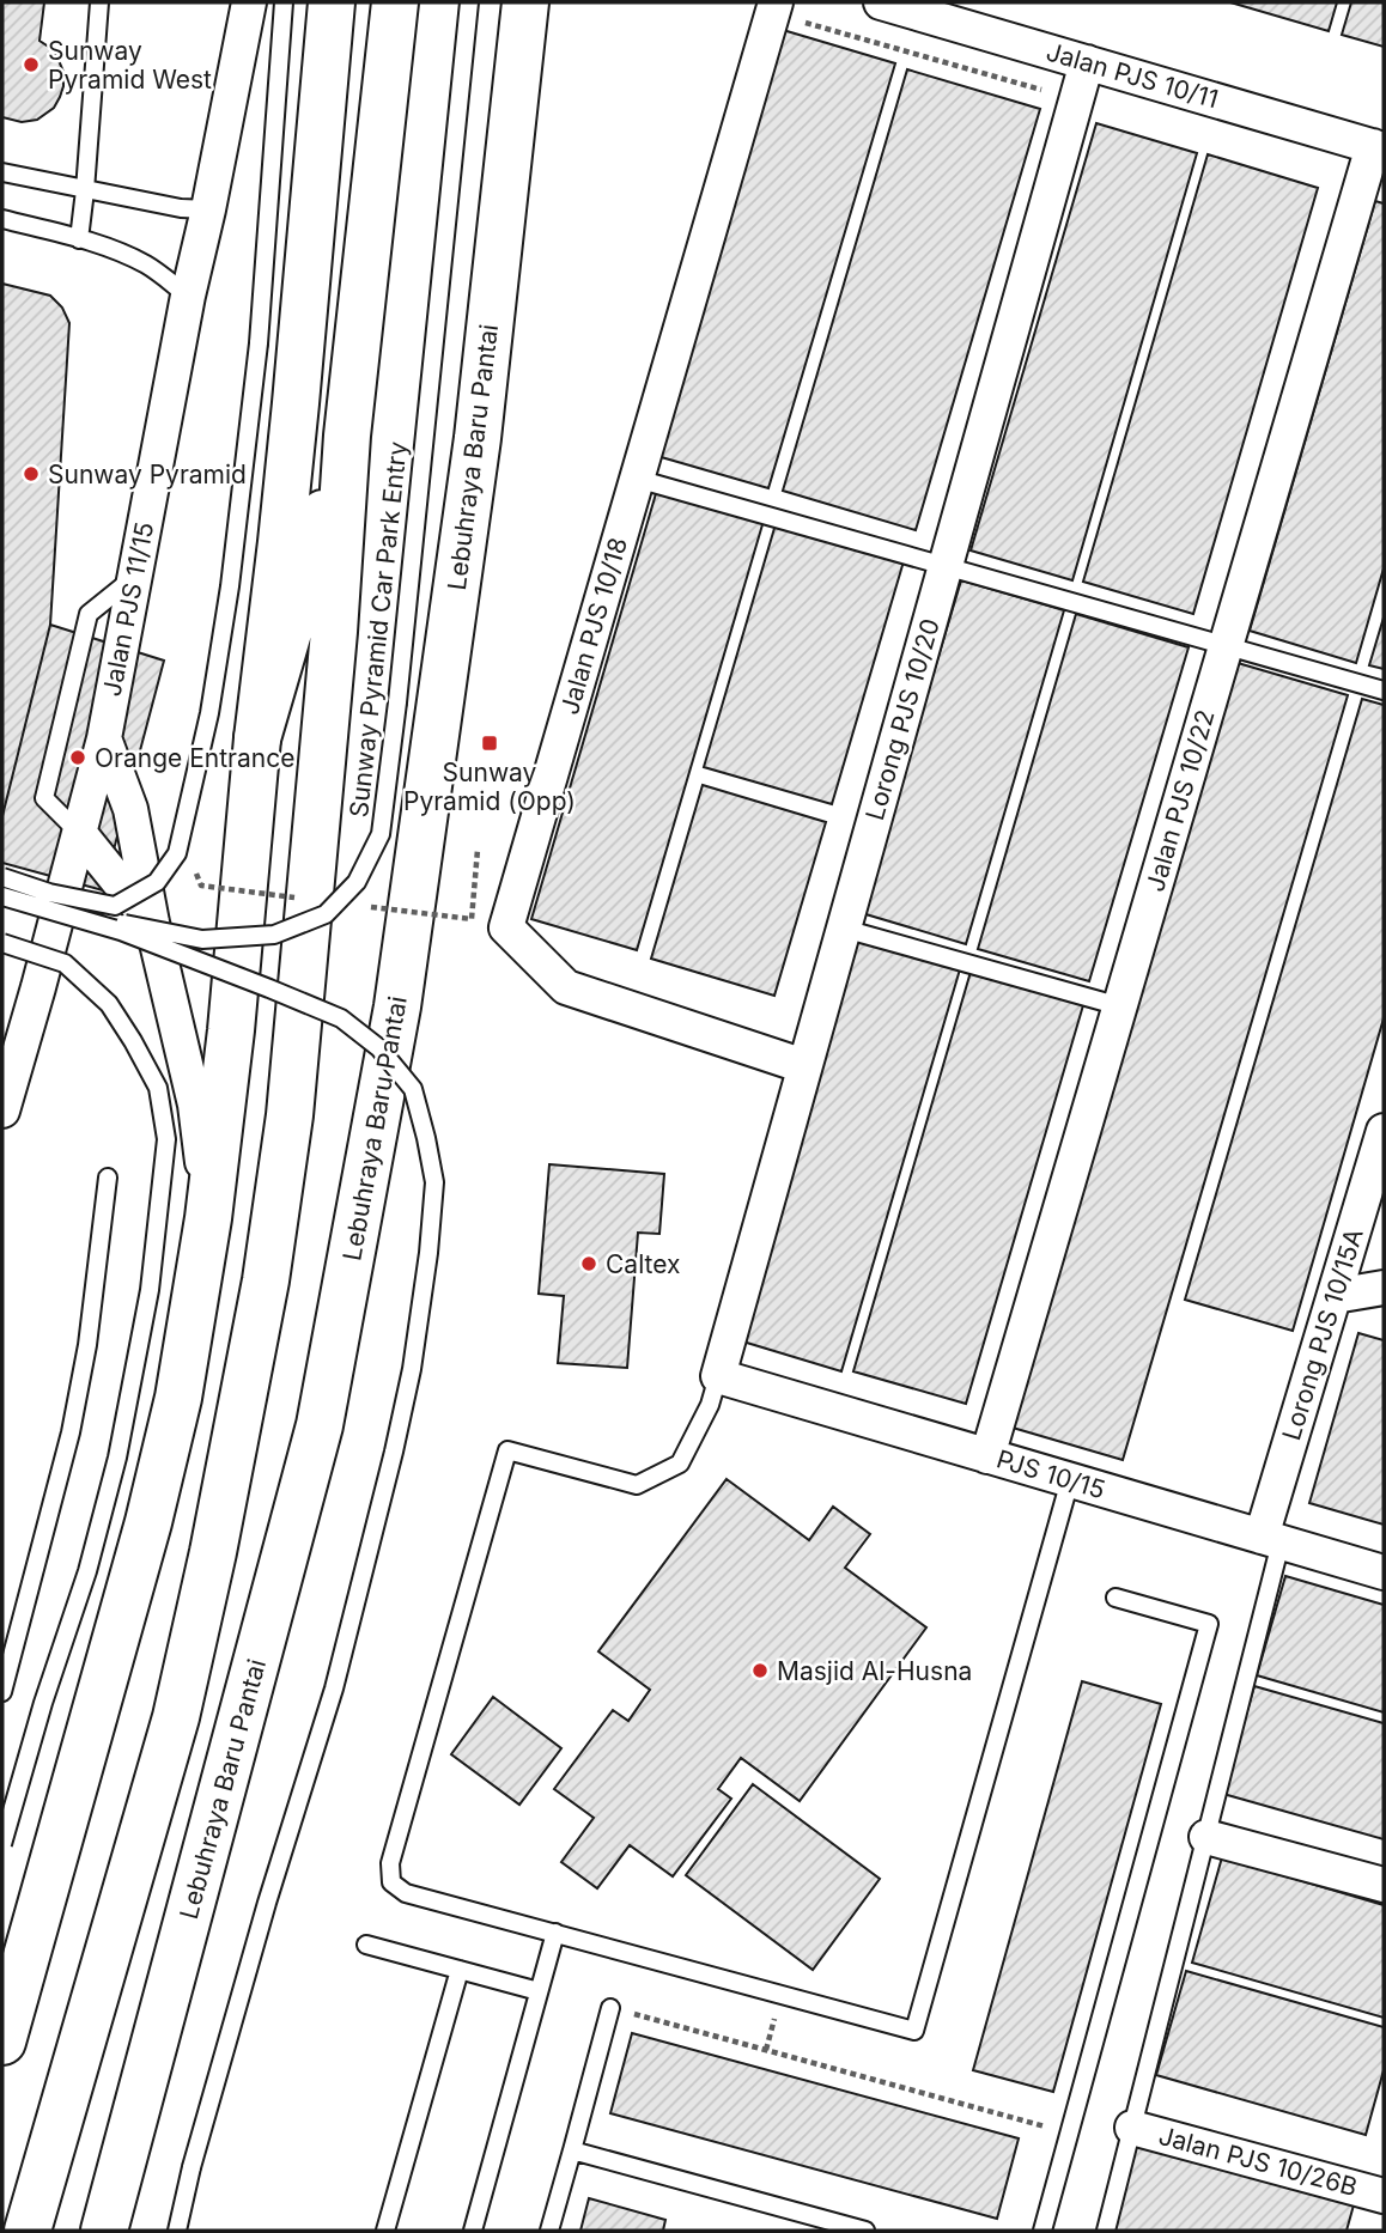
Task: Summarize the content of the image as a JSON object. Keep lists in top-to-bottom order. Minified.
{"streets":{"main road":["Lebuhraya Baru Pantai"],"street":["Jalan PJS 10/11","Jalan PJS 11/15","Jalan PJS 10/18","Lorong PJS 10/20","Jalan PJS 10/22","Lorong PJS 10/15A","PJS 10/15","Jalan PJS 10/26B"],"lane":["Sunway Pyramid Car Park Entry"]},"crossings":[["Jalan PJS 10/11","Lorong PJS 10/20"],["Jalan PJS 10/11","Jalan PJS 10/22"],["Jalan PJS 10/18","Lorong PJS 10/20"],["Lorong PJS 10/20","PJS 10/15"],["Jalan PJS 10/22","PJS 10/15"],["Lorong PJS 10/15A","PJS 10/15"]],"places":{"other":["Sunway Pyramid West","Sunway Pyramid","Orange Entrance","Caltex","Masjid Al-Husna"],"transit":["Sunway Pyramid (Opp)"]}}
